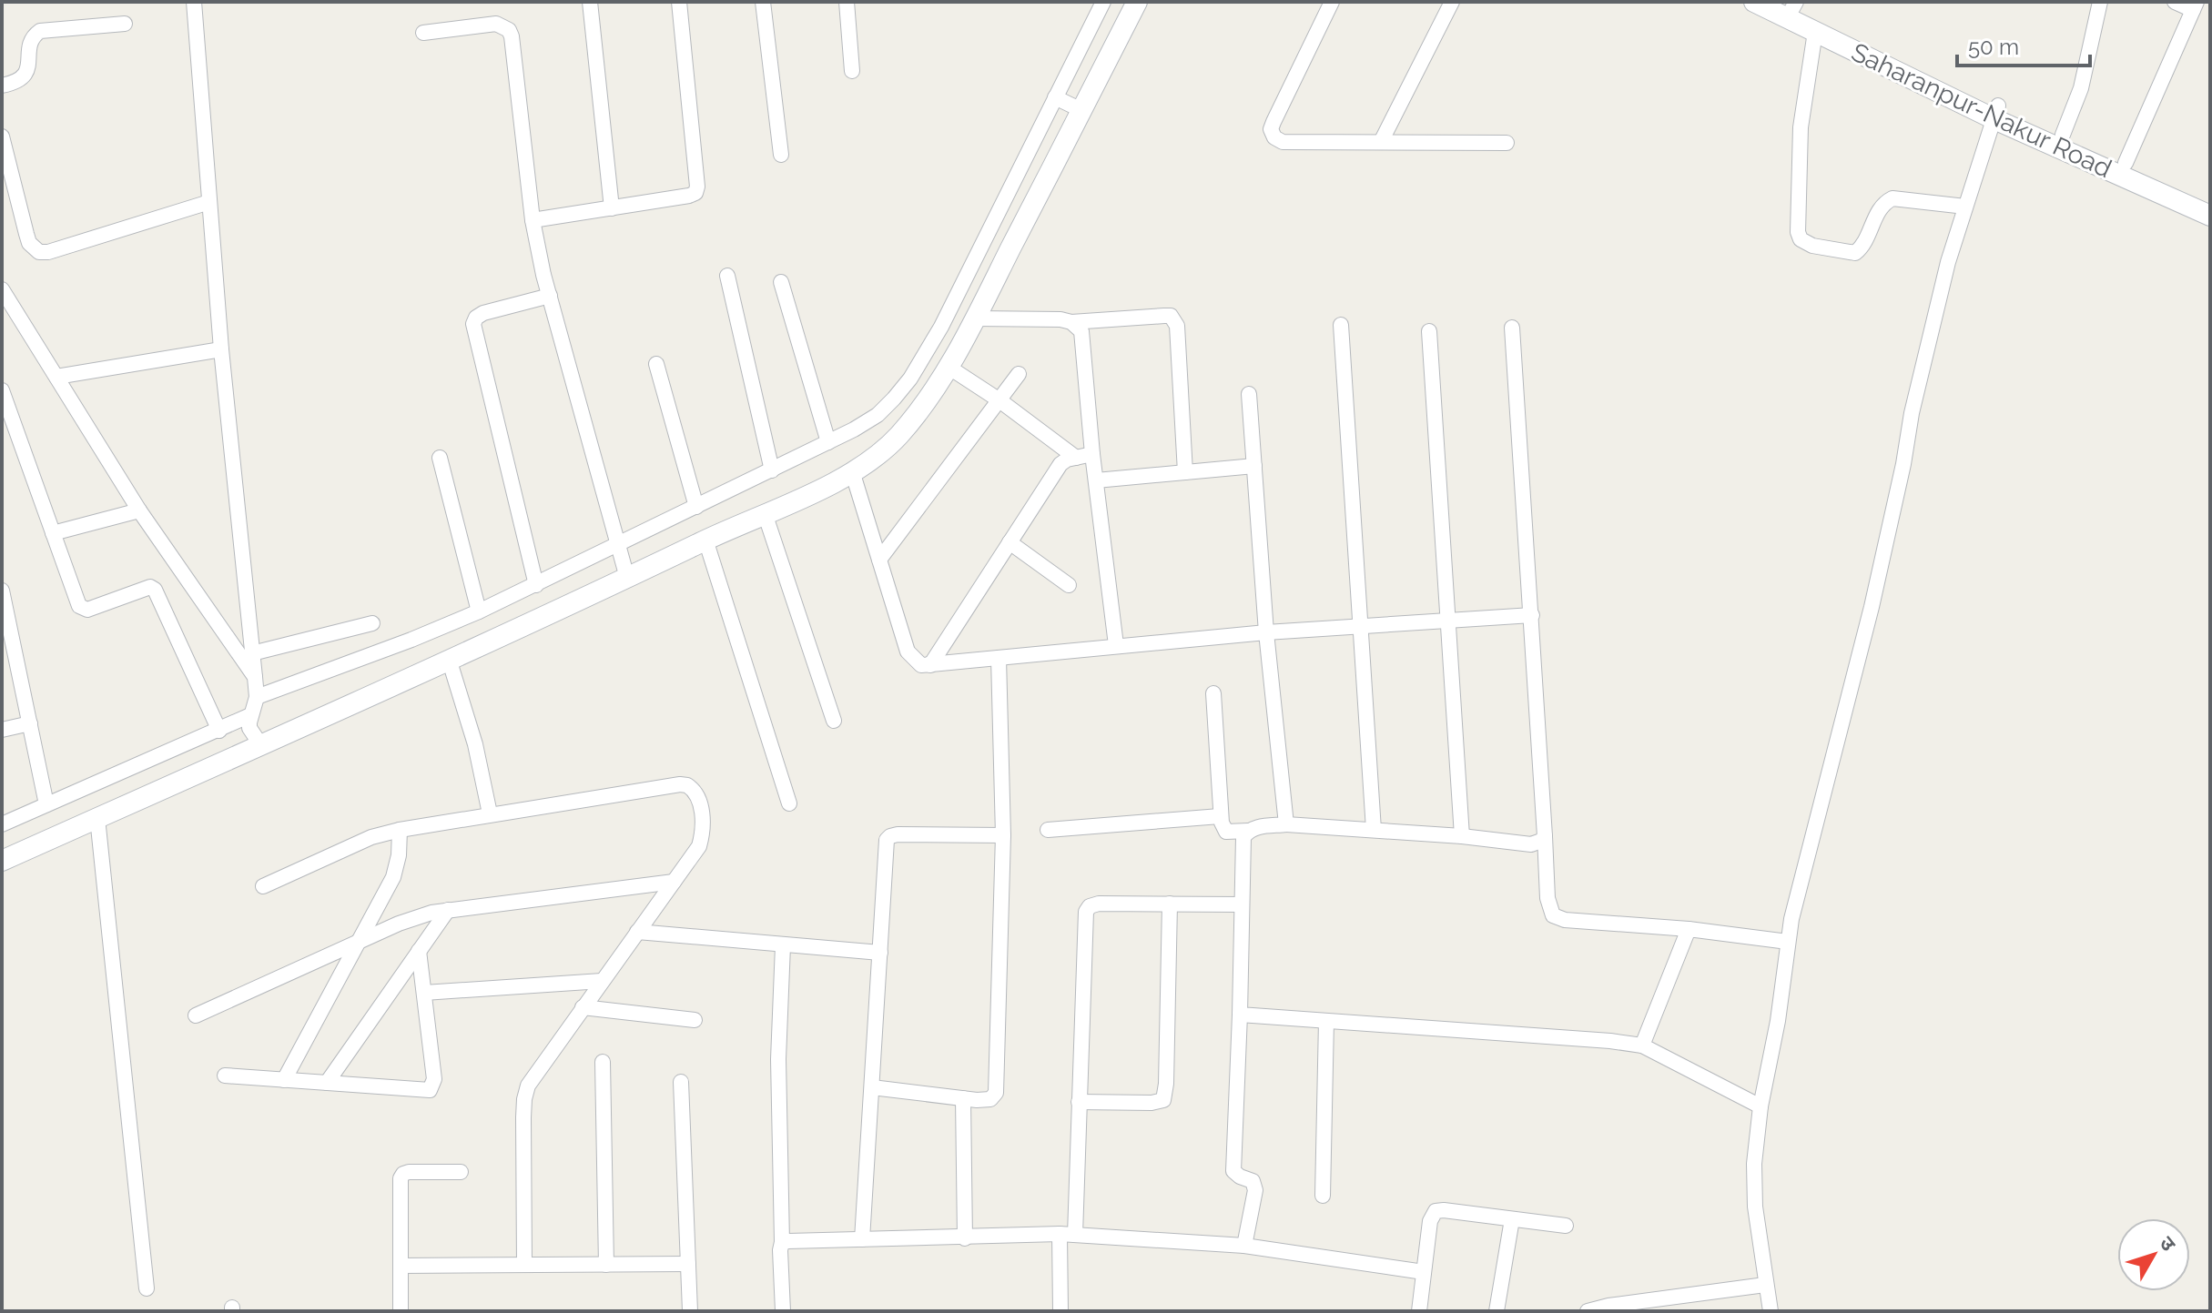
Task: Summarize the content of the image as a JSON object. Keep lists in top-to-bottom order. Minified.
{"streets":{"street":["Saharanpur-Nakur Road"]},"scale_bar":"50 m","north":"top right"}
